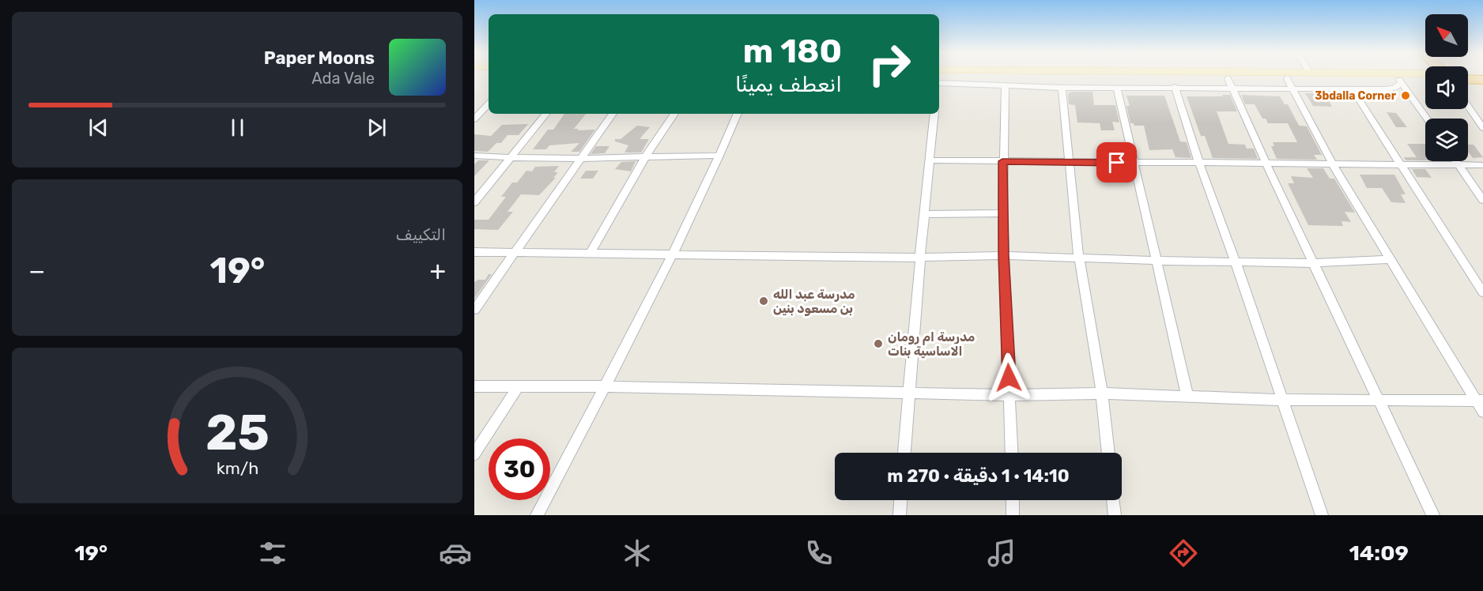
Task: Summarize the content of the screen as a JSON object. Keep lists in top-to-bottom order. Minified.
{"places":["3bdalla Corner","مدرسة عبد الله بن مسعود بنين","مدرسة ام رومان الاساسية بنات"],"north":"top left","page":{"turn":["180 m","انعطف يمينًا"],"song":["Paper Moons","Ada Vale"],"tile":"التكييف","heat":["−","19°","+"],"limit":"30","trip":"14:10 · 1 دقيقة · 270 m","tabs":["14:09","19°"],"gauge":["25","km/h"]}}
